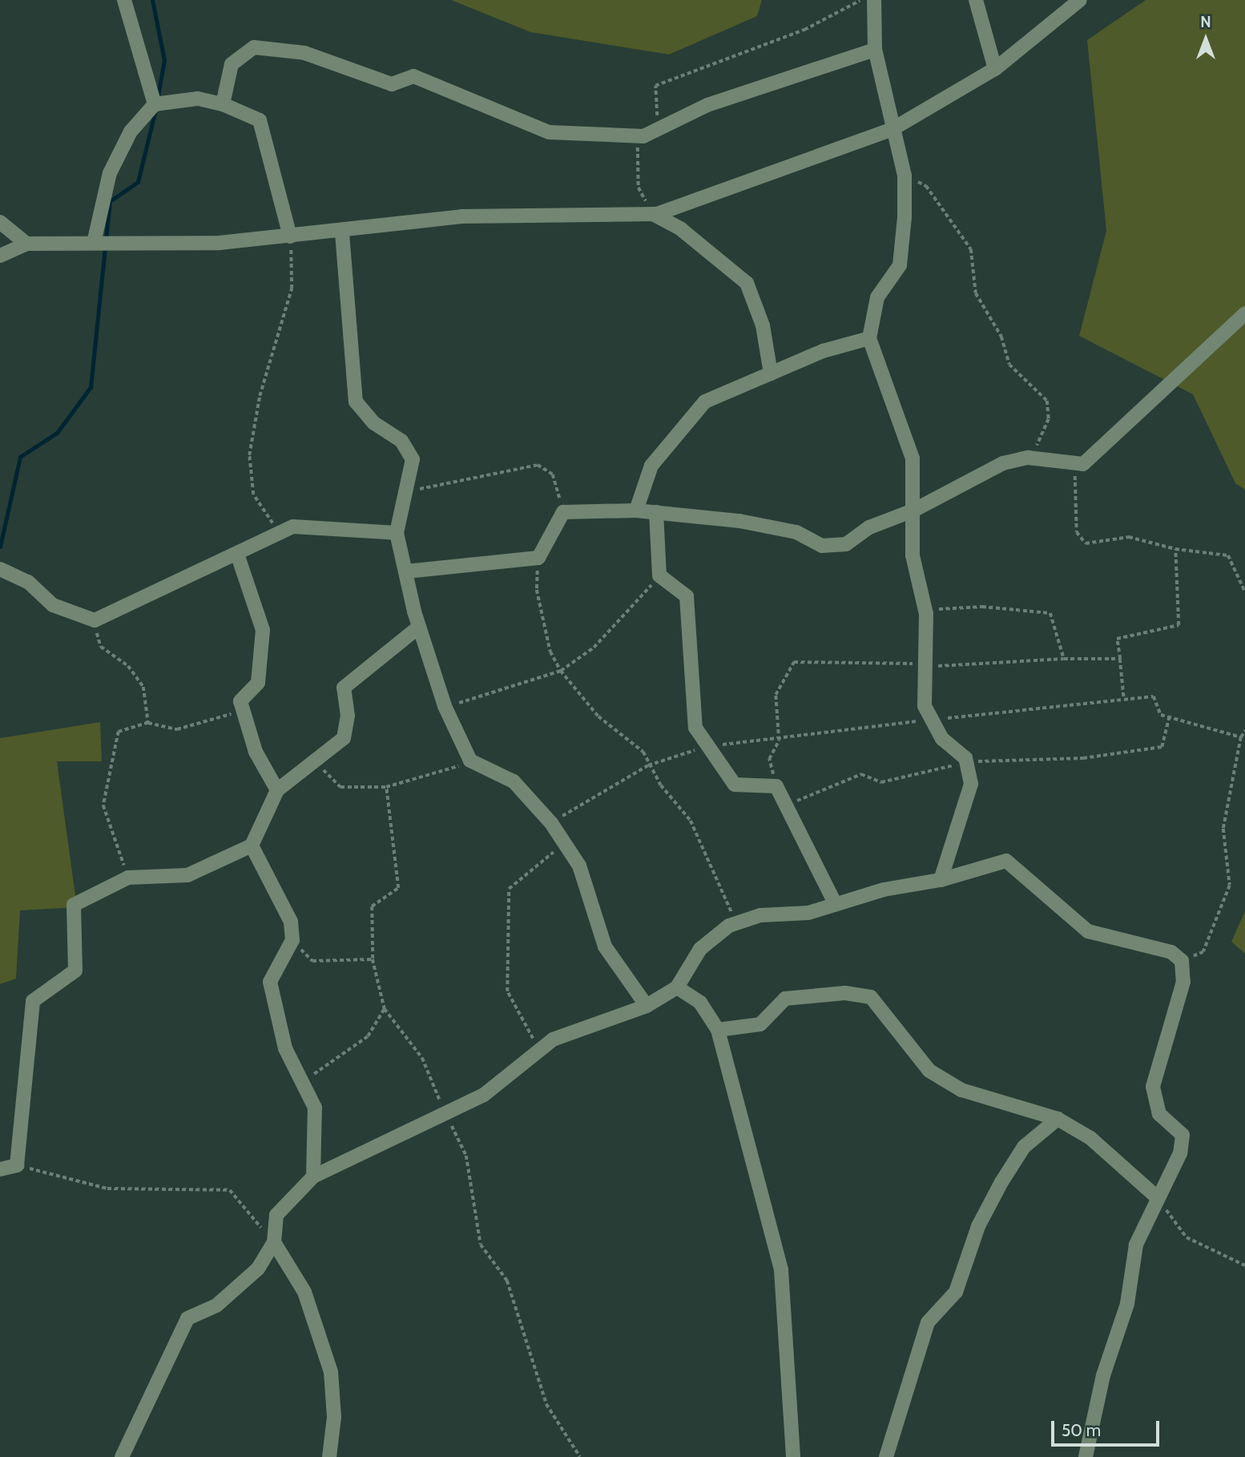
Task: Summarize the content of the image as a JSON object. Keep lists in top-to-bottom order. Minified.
{"scale_bar":"50 m","north":"top"}
